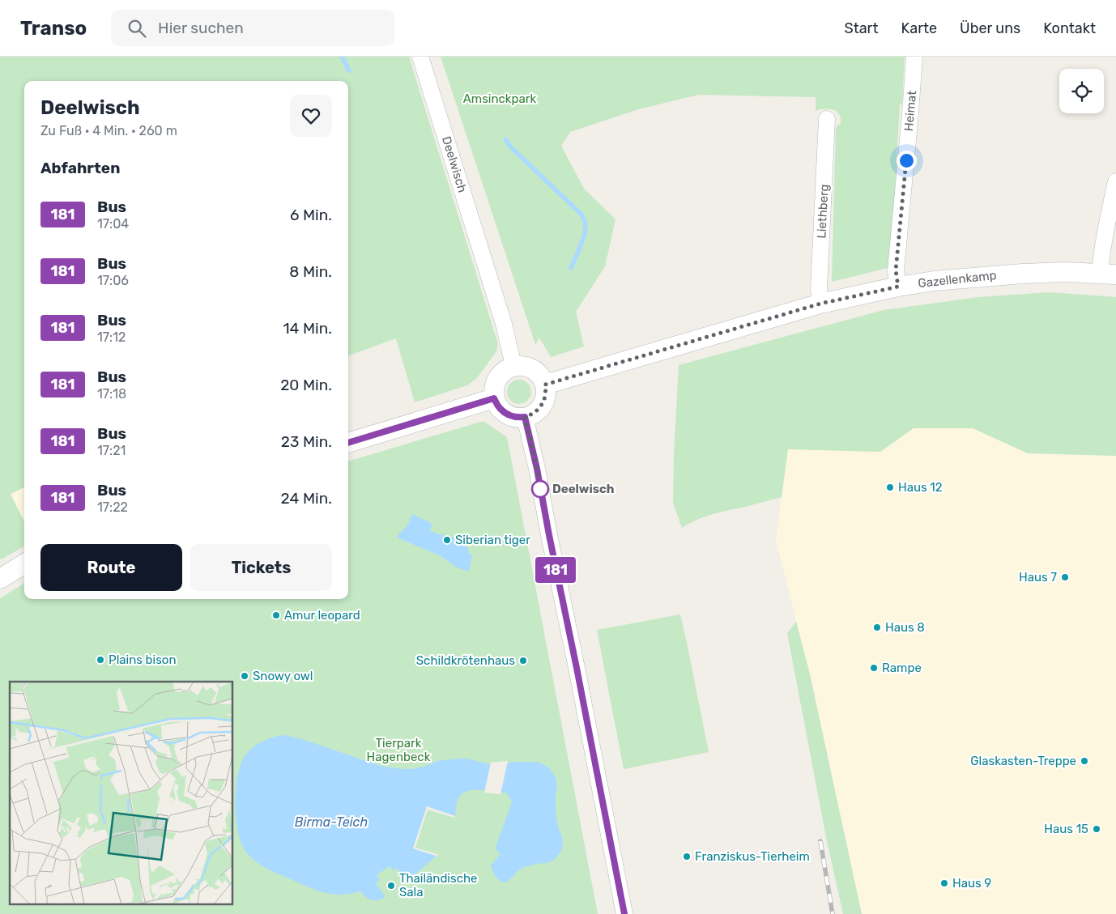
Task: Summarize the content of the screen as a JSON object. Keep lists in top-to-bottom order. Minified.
{"streets":{"street":["Heimat","Deelwisch","Liethberg","Gazellenkamp"]},"crossings":[["Heimat","Gazellenkamp"],["Deelwisch","Gazellenkamp"],["Liethberg","Gazellenkamp"]],"water":["Birma-Teich"],"parks":["Amsinckpark","Tierpark Hagenbeck"],"places":["Haus 12","Deelwisch","Siberian tiger","Haus 7","Amur leopard","Haus 8","Plains bison","Schildkrötenhaus","Rampe","Snowy owl","Glaskasten-Treppe","Haus 15","Franziskus-Tierheim","Haus 9","Thailändische Sala"],"lines":["bus line 181"],"page":{"header":"Transo","search":"Hier suchen","nav":["Start","Karte","Über uns","Kontakt"],"on_map":"181","heading":[["Deelwisch","Zu Fuß · 4 Min. · 260 m"],"Abfahrten"],"list":[{"mark":"181","name":"Bus","note":"17:04","value":"6 Min."},{"mark":"181","name":"Bus","note":"17:06","value":"8 Min."},{"mark":"181","name":"Bus","note":"17:12","value":"14 Min."},{"mark":"181","name":"Bus","note":"17:18","value":"20 Min."},{"mark":"181","name":"Bus","note":"17:21","value":"23 Min."},{"mark":"181","name":"Bus","note":"17:22","value":"24 Min."}],"buttons":["Route","Tickets"]}}
